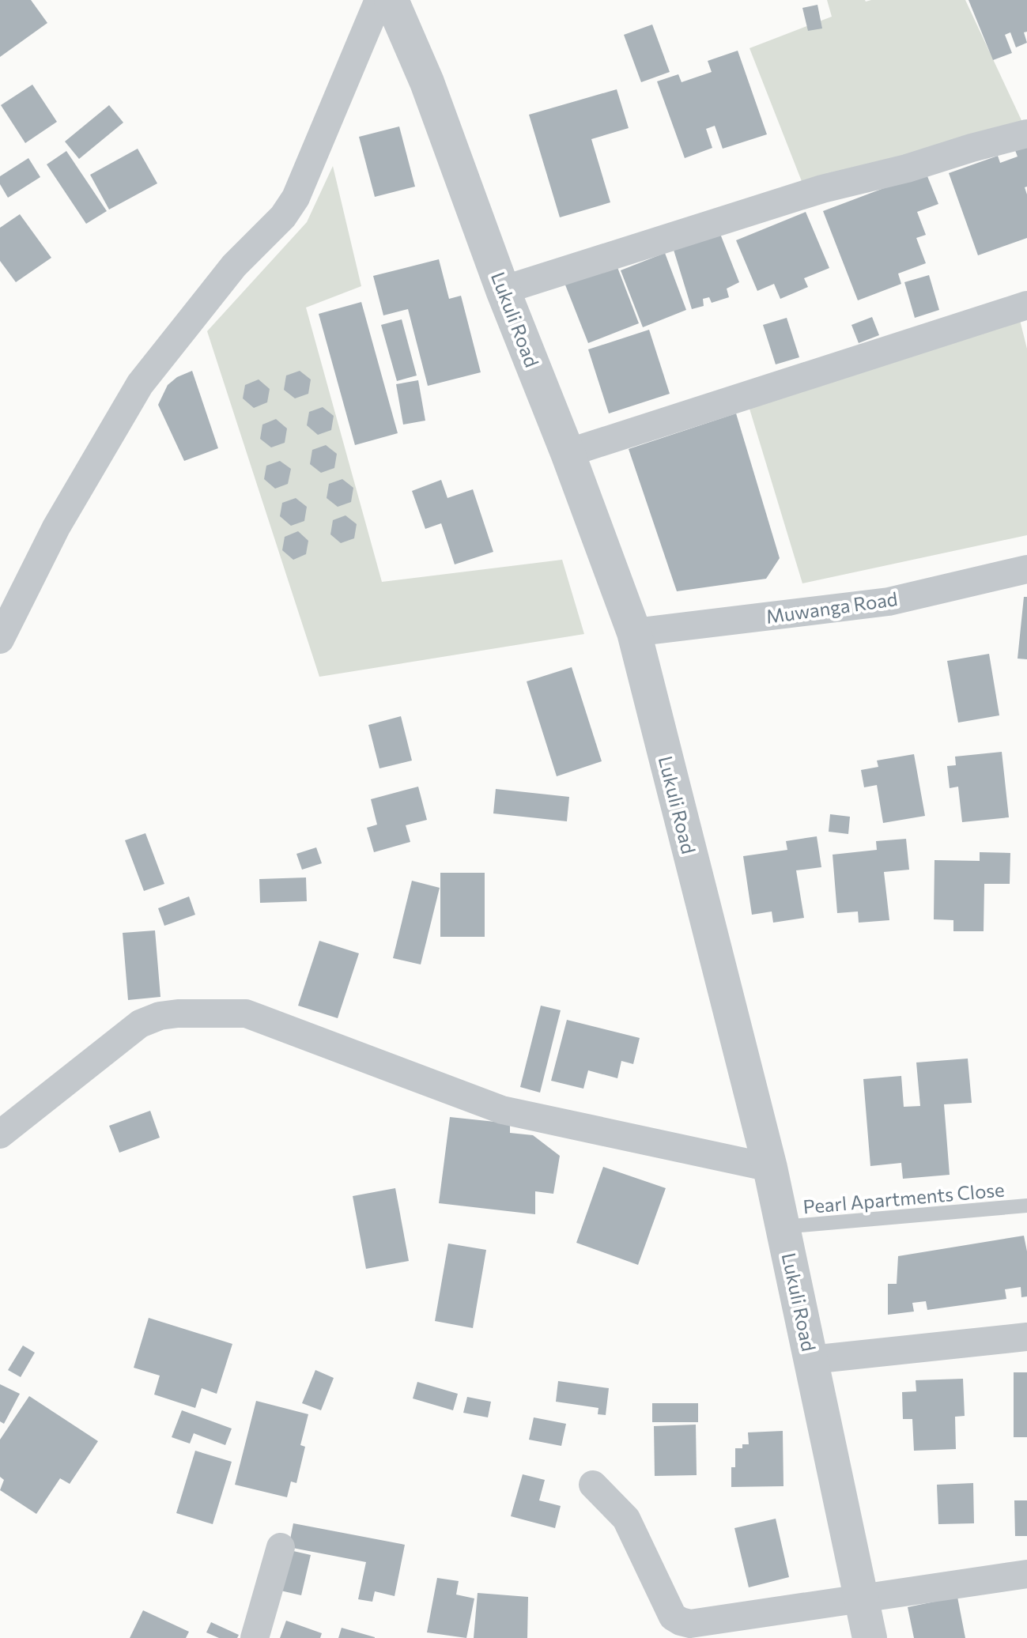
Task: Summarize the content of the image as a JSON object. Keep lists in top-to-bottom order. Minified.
{"streets":{"street":["Lukuli Road","Muwanga Road"],"lane":["Pearl Apartments Close"]},"crossings":[["Lukuli Road","Muwanga Road"],["Lukuli Road","Pearl Apartments Close"]]}
